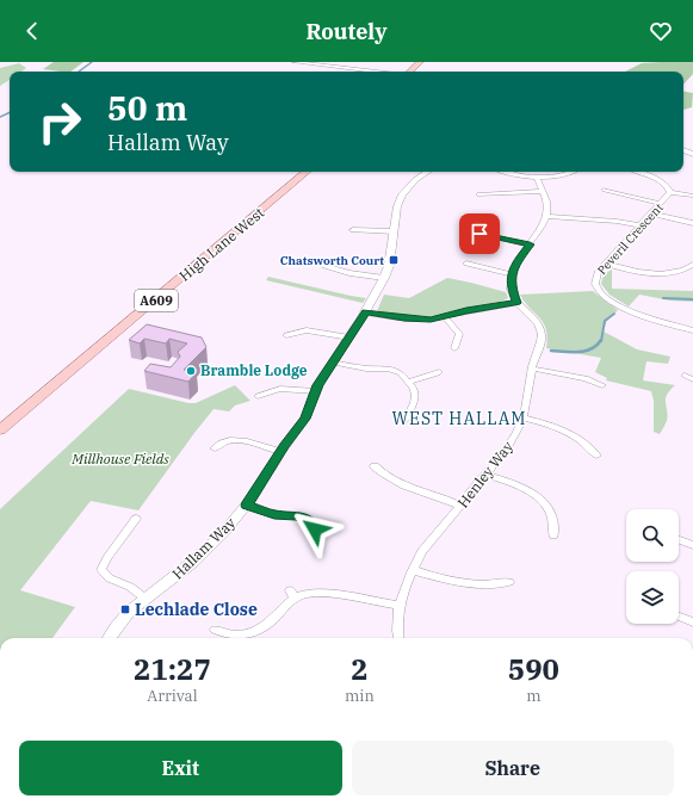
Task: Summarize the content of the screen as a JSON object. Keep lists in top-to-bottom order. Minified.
{"streets":{"main road":["High Lane West","A609"],"street":["Peveril Crescent","Henley Way","Hallam Way"]},"districts":["WEST HALLAM"],"parks":["Millhouse Fields"],"places":{"transit":["Chatsworth Court","Lechlade Close"],"other":["Bramble Lodge"]},"page":{"header":"Routely","turn":["50 m","Hallam Way"],"eta":["21:27","Arrival","2","min","590","m"],"buttons":["Exit","Share"]}}
